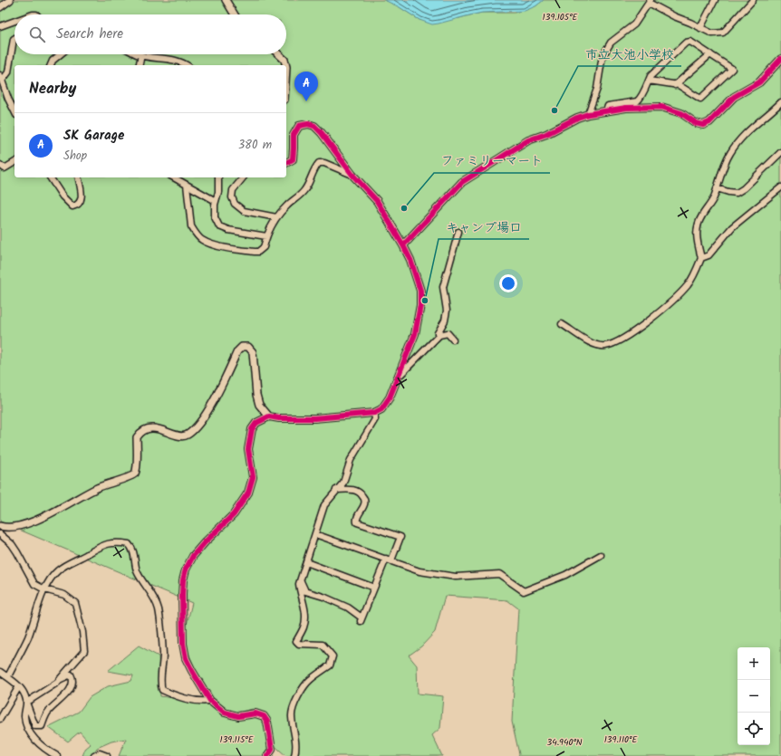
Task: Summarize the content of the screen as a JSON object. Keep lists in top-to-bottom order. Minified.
{"places":["市立大池小学校","ファミリーマート","キャンプ場口"],"page":{"search":"Search here","heading":"Nearby","pins":"A","list":[{"mark":"A","name":"SK Garage","note":"Shop","value":"380 m"}],"map_buttons":["+","−"]},"coordinates":["139.105°E","139.115°E","139.110°E","34.940°N"]}
